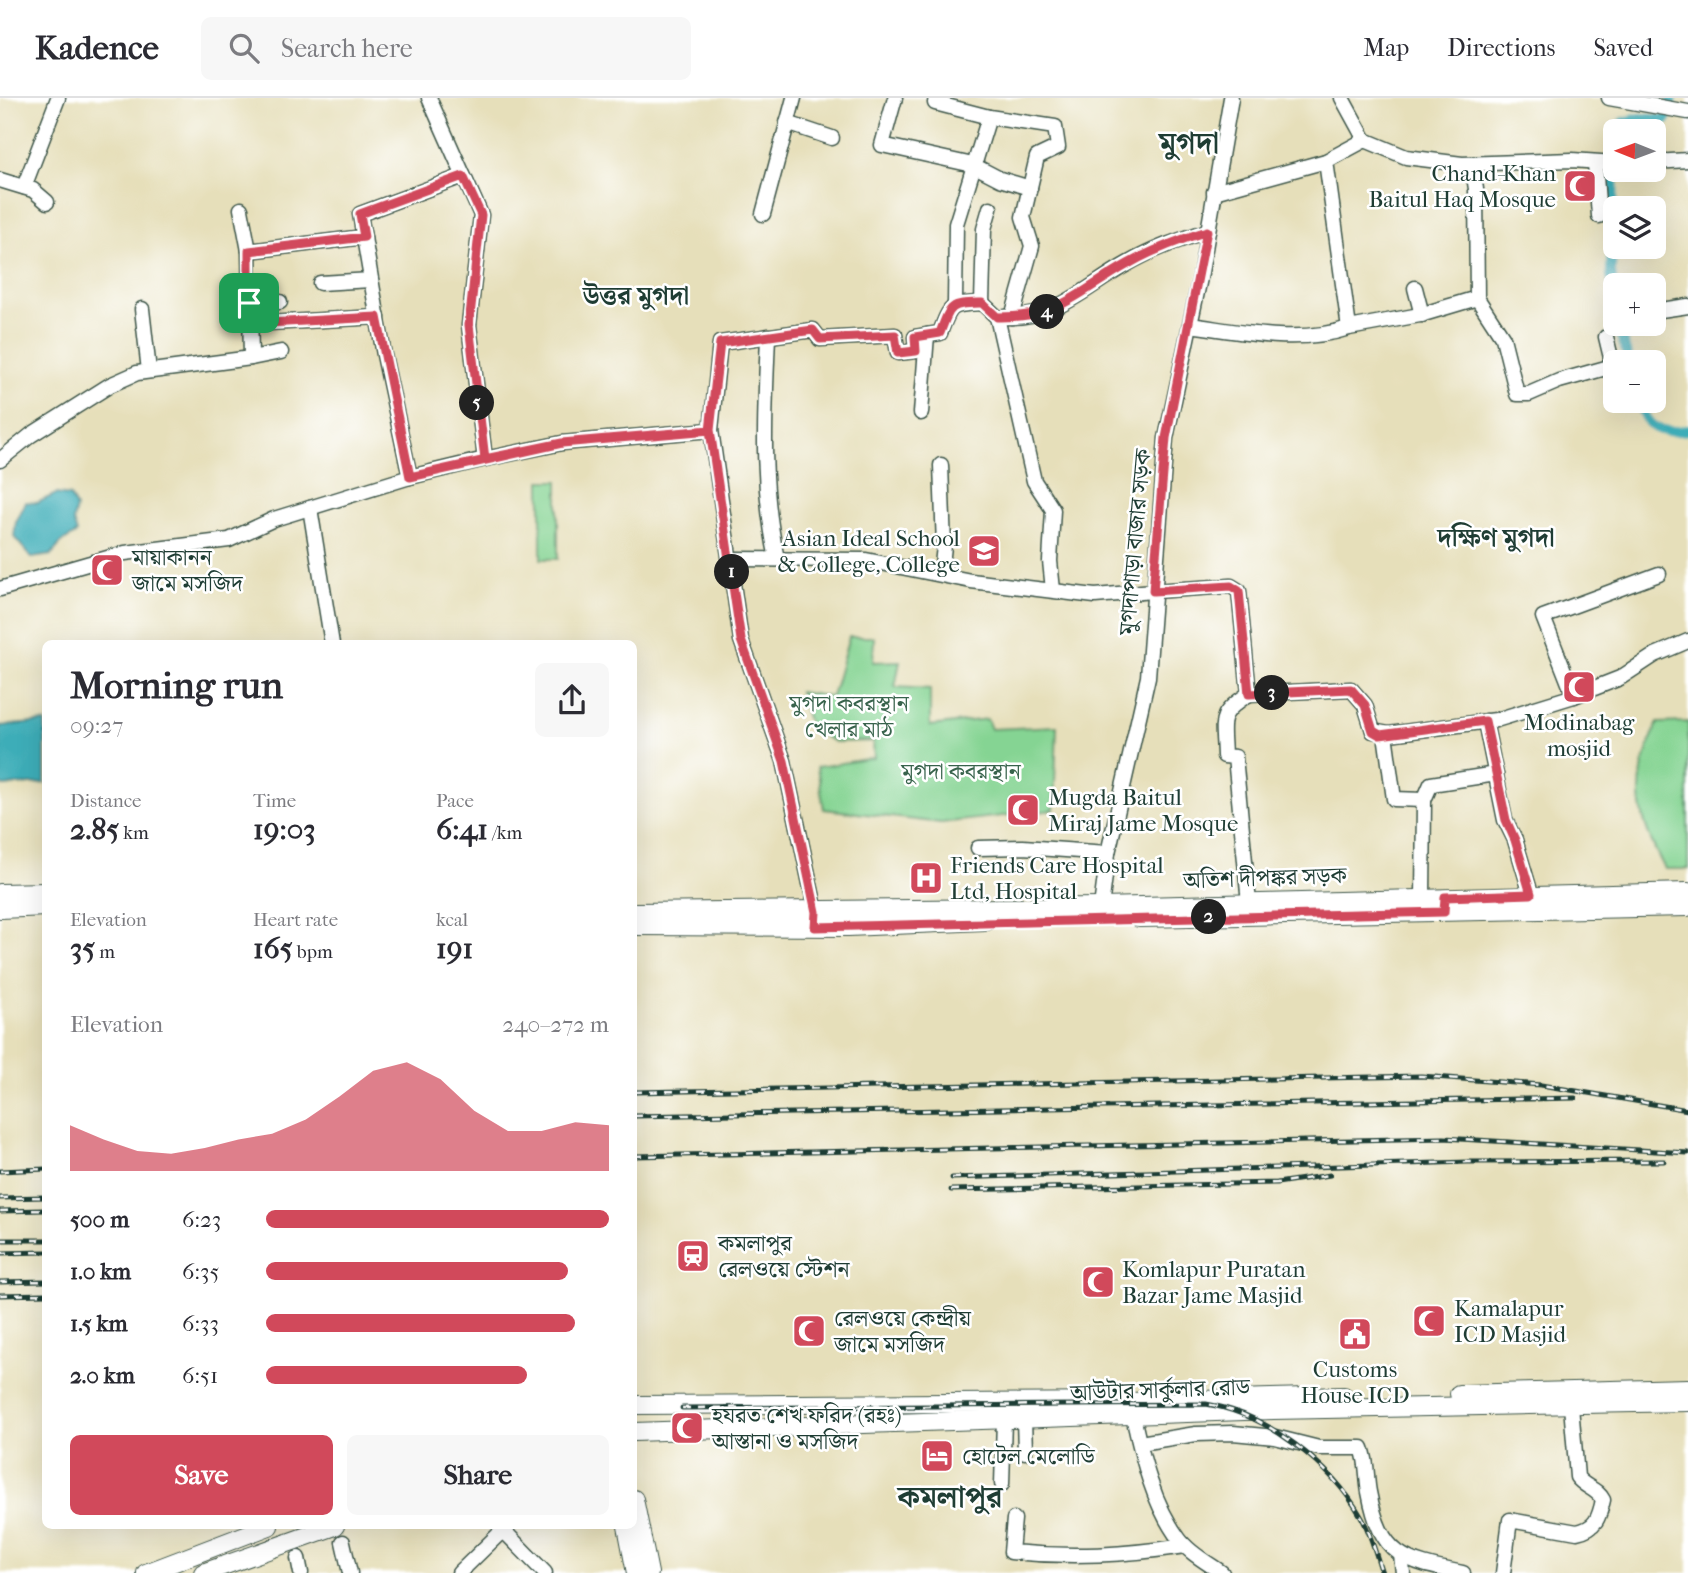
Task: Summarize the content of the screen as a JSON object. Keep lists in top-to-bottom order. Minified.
{"streets":{"main road":["অতিশ দীপঙ্কর সড়ক","আউটার সার্কুলার রোড"],"street":["মুগদাপাড়া বাজার সড়ক"]},"crossings":[["মুগদাপাড়া বাজার সড়ক","অতিশ দীপঙ্কর সড়ক"]],"districts":["মুগদা","উত্তর মুগদা","দক্ষিণ মুগদা","কমলাপুর"],"parks":["মুগদা কবরস্থান খেলার মাঠ","মুগদা কবরস্থান"],"places":{"mosque":["Chand-Khan Baitul Haq Mosque","মায়াকানন জামে মসজিদ","Modinabag mosjid","Mugda Baitul Miraj Jame Mosque","Komlapur Puratan Bazar Jame Masjid","Kamalapur ICD Masjid","রেলওয়ে কেন্দ্রীয় জামে মসজিদ","হযরত শেখ ফরিদ (রহঃ) আস্তানা ও মসজিদ"],"school or university":["Asian Ideal School & College, College"],"hospital":["Friends Care Hospital Ltd, Hospital"],"station":["কমলাপুর রেলওয়ে স্টেশন"],"public building":["Customs House ICD"],"hotel":["হোটেল মেলোডি"]},"north":"left","page":{"header":"Kadence","search":"Search here","nav":["Map","Directions","Saved"],"map_buttons":["+","−"],"pins":["4","5","1","3","2"],"heading":["Morning run","09:27"],"stats":[["Distance","2.85 km"],["Time","19:03"],["Pace","6:41 /km"],["Elevation","35 m"],["Heart rate","165 bpm"],["kcal","191"]],"chart":["Elevation","240–272 m"],"list":[{"name":"500 m","note":"6:23"},{"name":"1.0 km","note":"6:35"},{"name":"1.5 km","note":"6:33"},{"name":"2.0 km","note":"6:51"}],"buttons":["Save","Share"]}}
